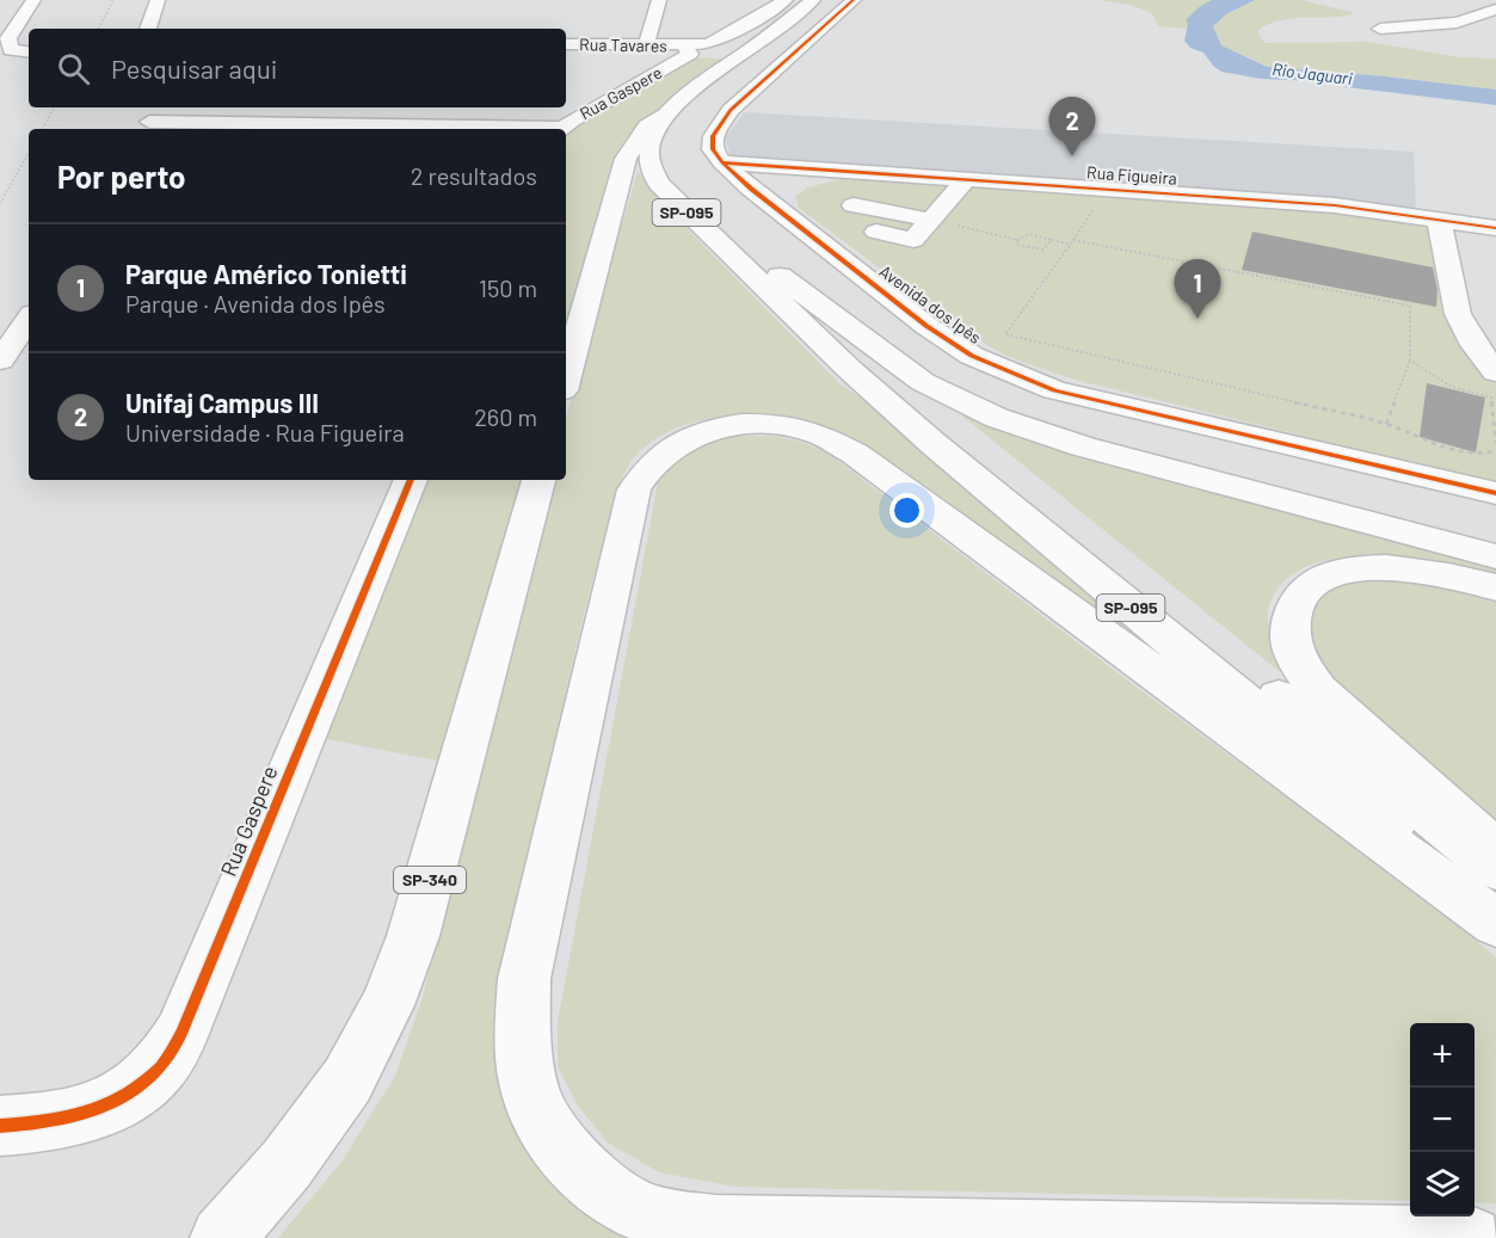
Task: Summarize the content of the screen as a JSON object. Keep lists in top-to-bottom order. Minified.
{"streets":{"main road":["Rua Tavares","Rua Gaspere","Rua Figueira","SP-095","Avenida dos Ipês","SP-340"]},"crossings":[["Rua Tavares","Rua Gaspere"],["Rua Figueira","Avenida dos Ipês"]],"water":["Rio Jaguari"],"page":{"search":"Pesquisar aqui","pins":["2","1"],"heading":["Por perto","2 resultados"],"list":[{"mark":"1","name":"Parque Américo Tonietti","note":"Parque · Avenida dos Ipês","value":"150 m"},{"mark":"2","name":"Unifaj Campus III","note":"Universidade · Rua Figueira","value":"260 m"}],"map_buttons":["+","−"]}}
